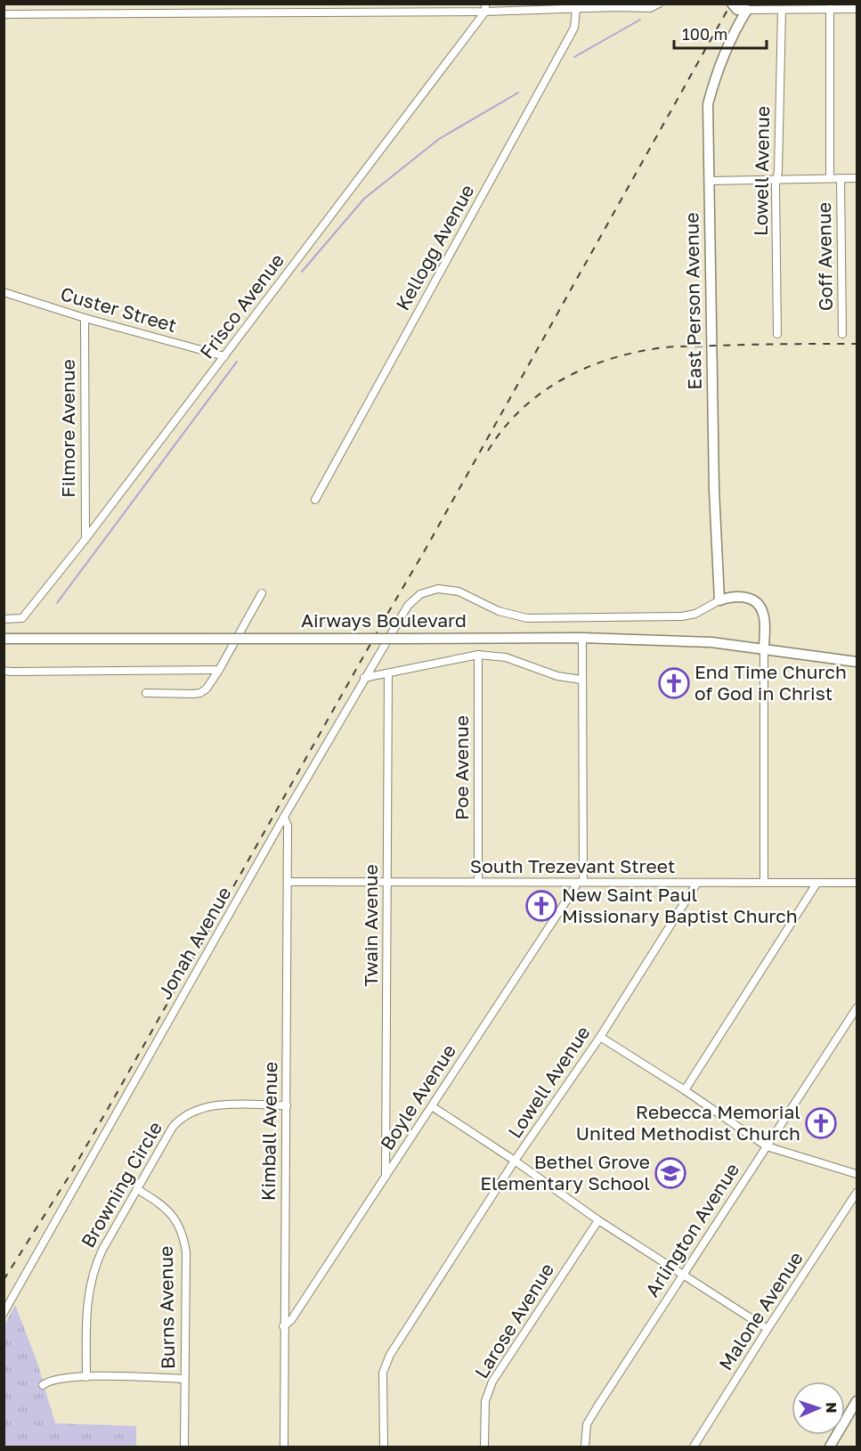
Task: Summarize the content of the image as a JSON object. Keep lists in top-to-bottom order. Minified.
{"streets":{"main road":["East Person Avenue","Airways Boulevard"],"street":["Lowell Avenue","Kellogg Avenue","Goff Avenue","Frisco Avenue","Custer Street","Filmore Avenue","Poe Avenue","South Trezevant Street","Twain Avenue","Jonah Avenue","Boyle Avenue","Kimball Avenue","Browning Circle","Arlington Avenue","Burns Avenue","Malone Avenue","Larose Avenue"]},"crossings":[["Lowell Avenue","South Trezevant Street"],["East Person Avenue","Airways Boulevard"],["Frisco Avenue","Custer Street"],["Frisco Avenue","Filmore Avenue"],["Custer Street","Filmore Avenue"],["Airways Boulevard","Poe Avenue"],["Airways Boulevard","Twain Avenue"],["Airways Boulevard","Jonah Avenue"],["Poe Avenue","South Trezevant Street"],["South Trezevant Street","Twain Avenue"],["South Trezevant Street","Boyle Avenue"],["South Trezevant Street","Kimball Avenue"],["Twain Avenue","Boyle Avenue"],["Jonah Avenue","Kimball Avenue"],["Boyle Avenue","Kimball Avenue"],["Kimball Avenue","Browning Circle"],["Browning Circle","Burns Avenue"]],"places":{"church":["End Time Church of God in Christ","New Saint Paul Missionary Baptist Church","Rebecca Memorial United Methodist Church"],"school or university":["Bethel Grove Elementary School"]},"scale_bar":"100 m","north":"right"}
